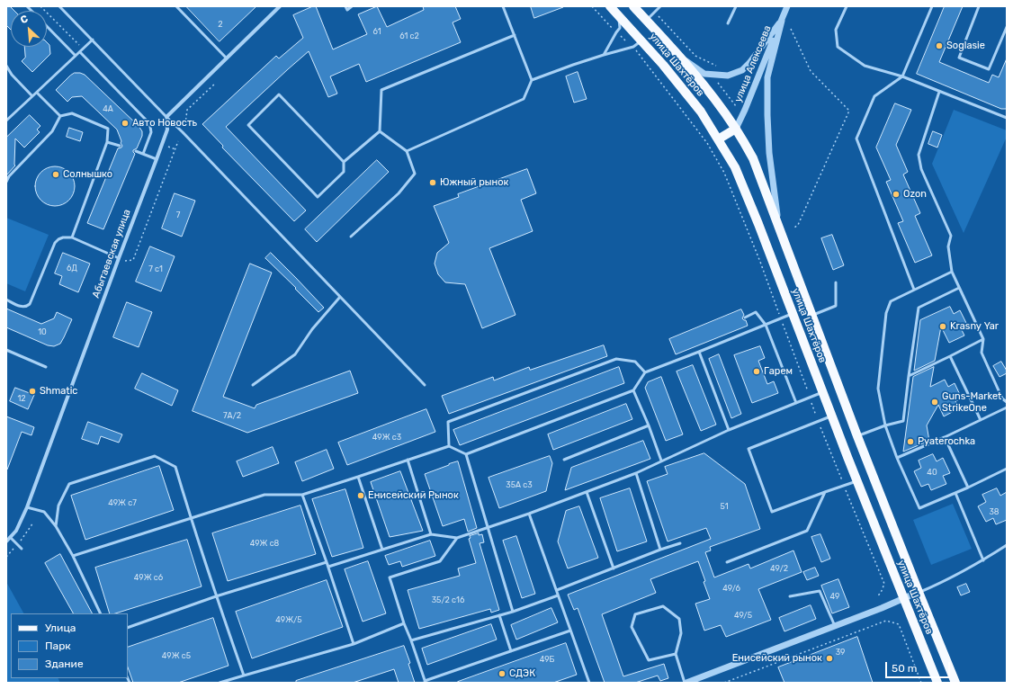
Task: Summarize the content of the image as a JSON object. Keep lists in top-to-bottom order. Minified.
{"streets":{"main road":["улица Шахтёров"],"street":["улица Алексеева","Абытаевская улица"]},"crossings":[["улица Алексеева","улица Шахтёров"]],"places":["Soglasie","Авто Новость","Солнышко","Южный рынок","Ozon","Krasny Yar","Гарем","Shmatic","Guns-Market StrikeOne","Pyaterochka","Енисейский Рынок","Енисейский рынок","СДЭК"],"house_numbers":["2","61","61 с2","4А","7","6Д","7 с1","10","12","7А/2","49Ж с3","40","35А с3","49Ж с7","51","38","49Ж с8","49/2","49Ж с6","49/6","49","35/2 с16","49/5","49Ж/5","39","49Ж с5","49Б"],"legend":["Улица","Парк","Здание"],"scale_bar":"50 m","north":"top left"}
